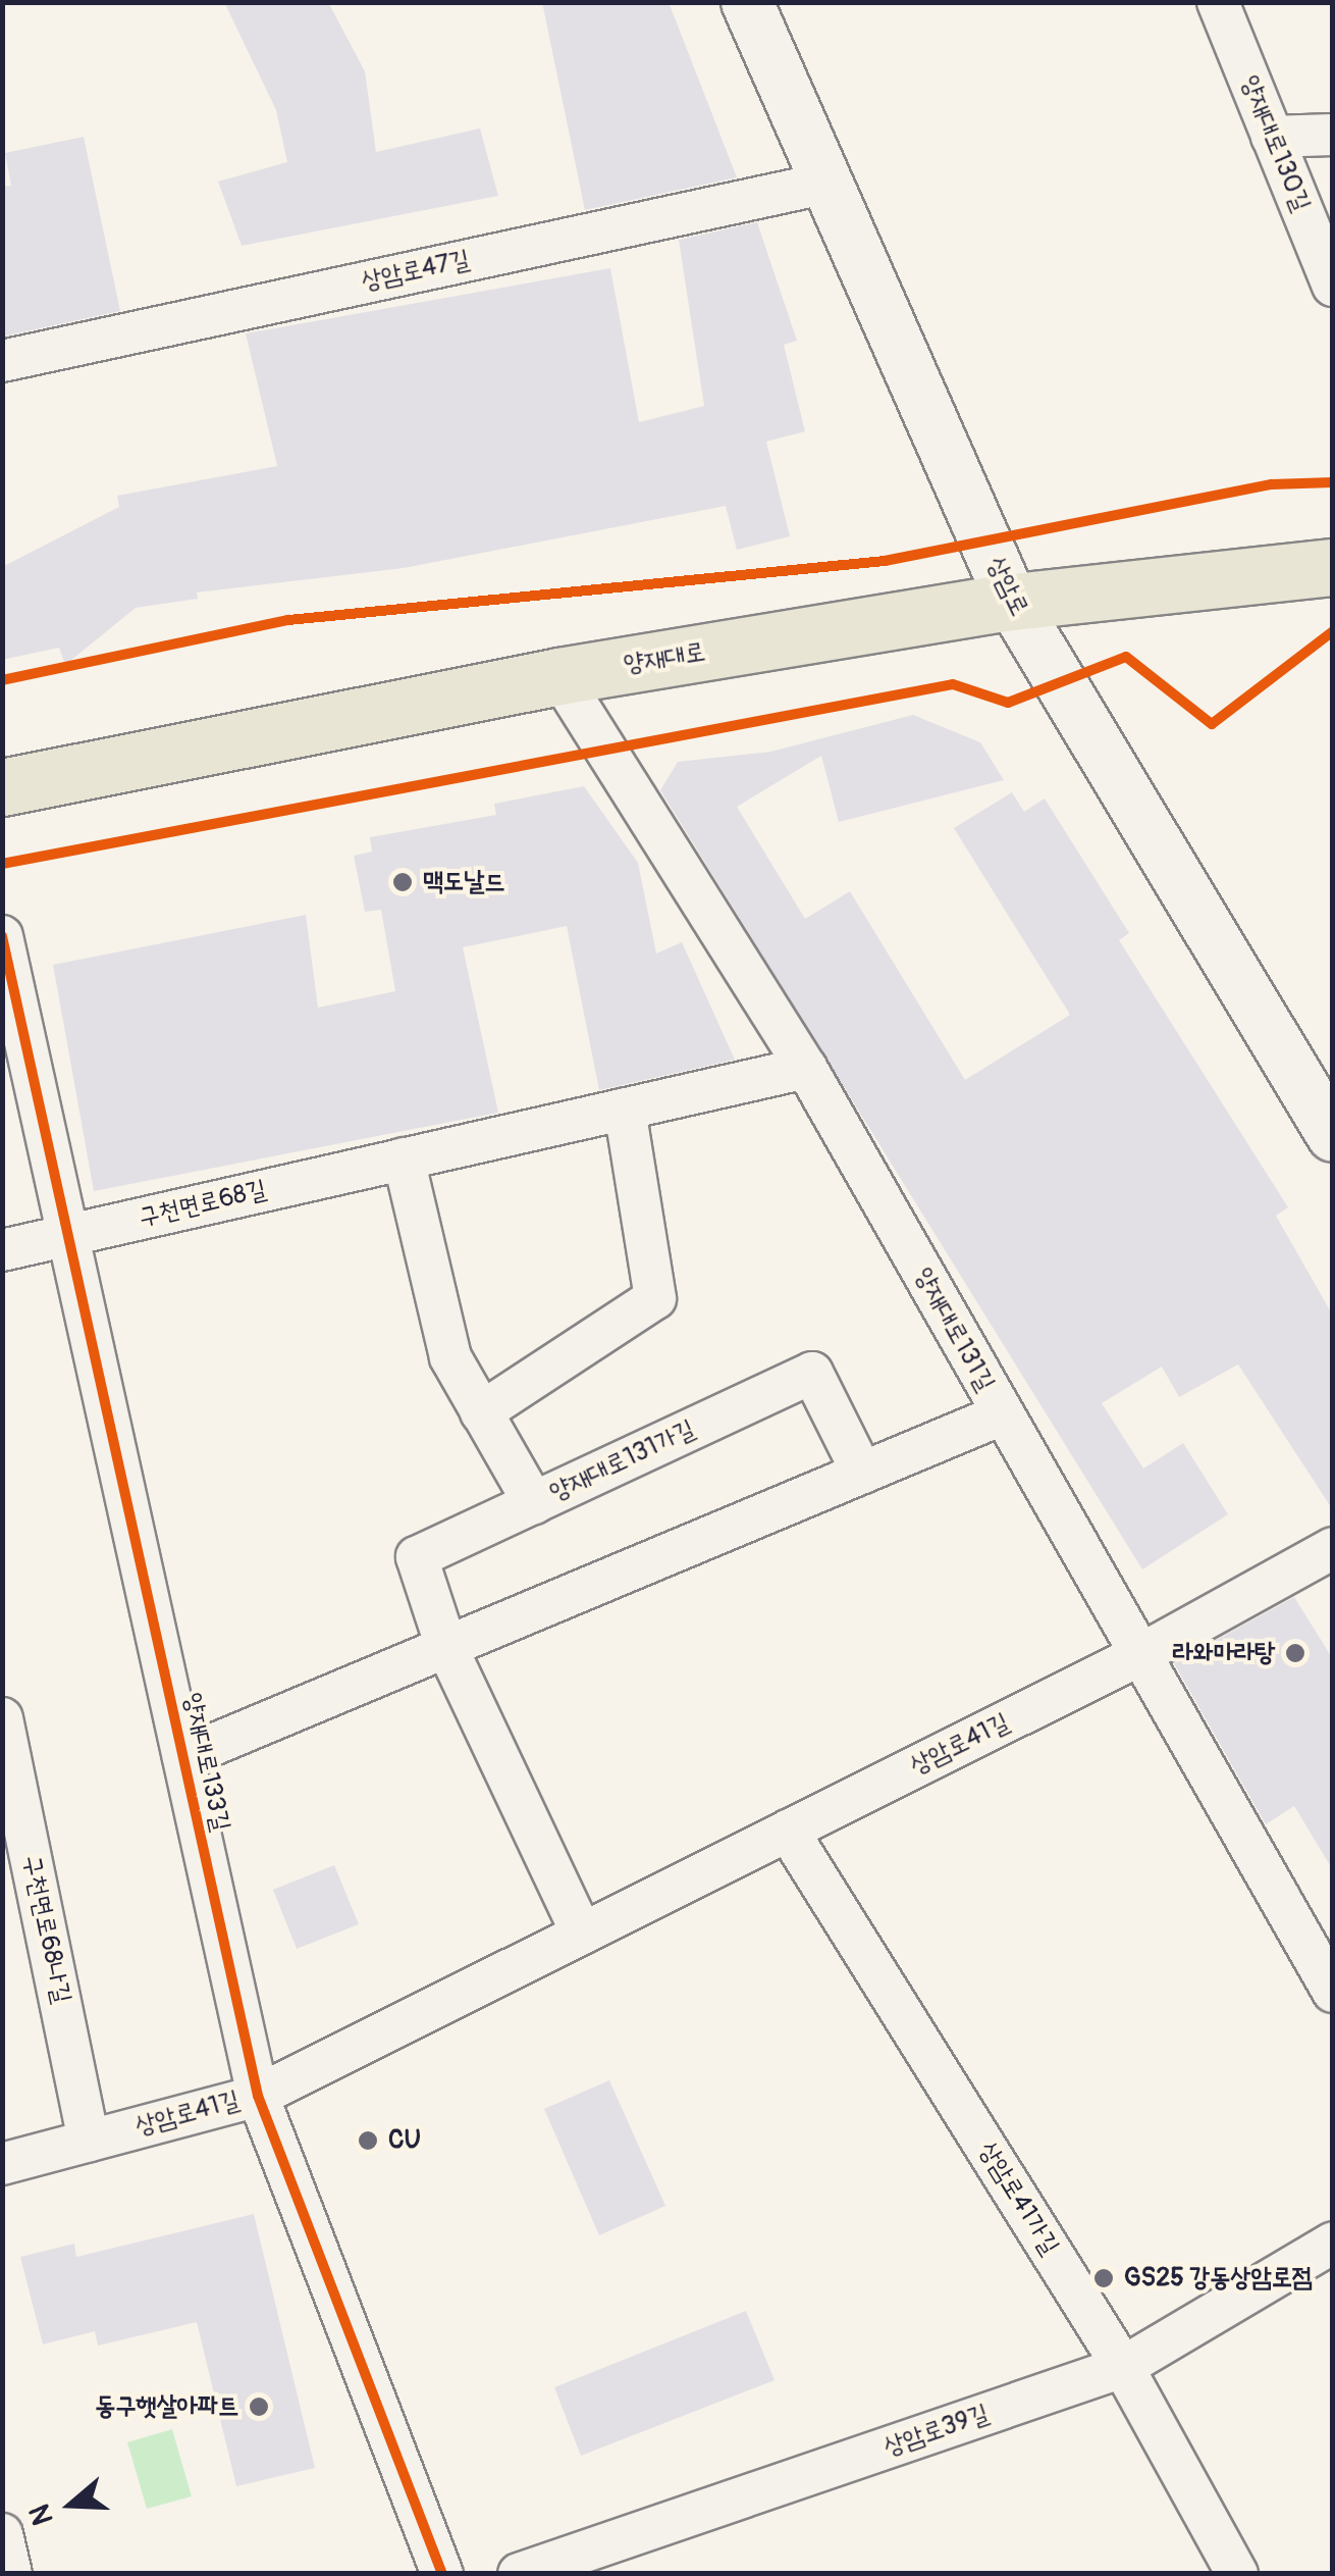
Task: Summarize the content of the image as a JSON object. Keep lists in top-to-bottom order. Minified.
{"streets":{"main road":["양재대로"],"street":["양재대로130길","상암로47길","상암로","구천면로68길","양재대로131길","양재대로131가길","상암로41길","양재대로133길","구천면로68나길","상암로41가길","상암로39길"]},"crossings":[["상암로47길","상암로"],["상암로","양재대로"],["양재대로","양재대로131길"],["구천면로68길","양재대로131길"],["구천면로68길","양재대로133길"],["양재대로131길","상암로41길"],["상암로41길","양재대로133길"],["상암로41길","구천면로68나길"],["상암로41길","상암로41가길"],["상암로41가길","상암로39길"]],"places":["맥도날드","라와마라탕","CU","GS25 강동상암로점","동구햇살아파트"],"north":"left"}
